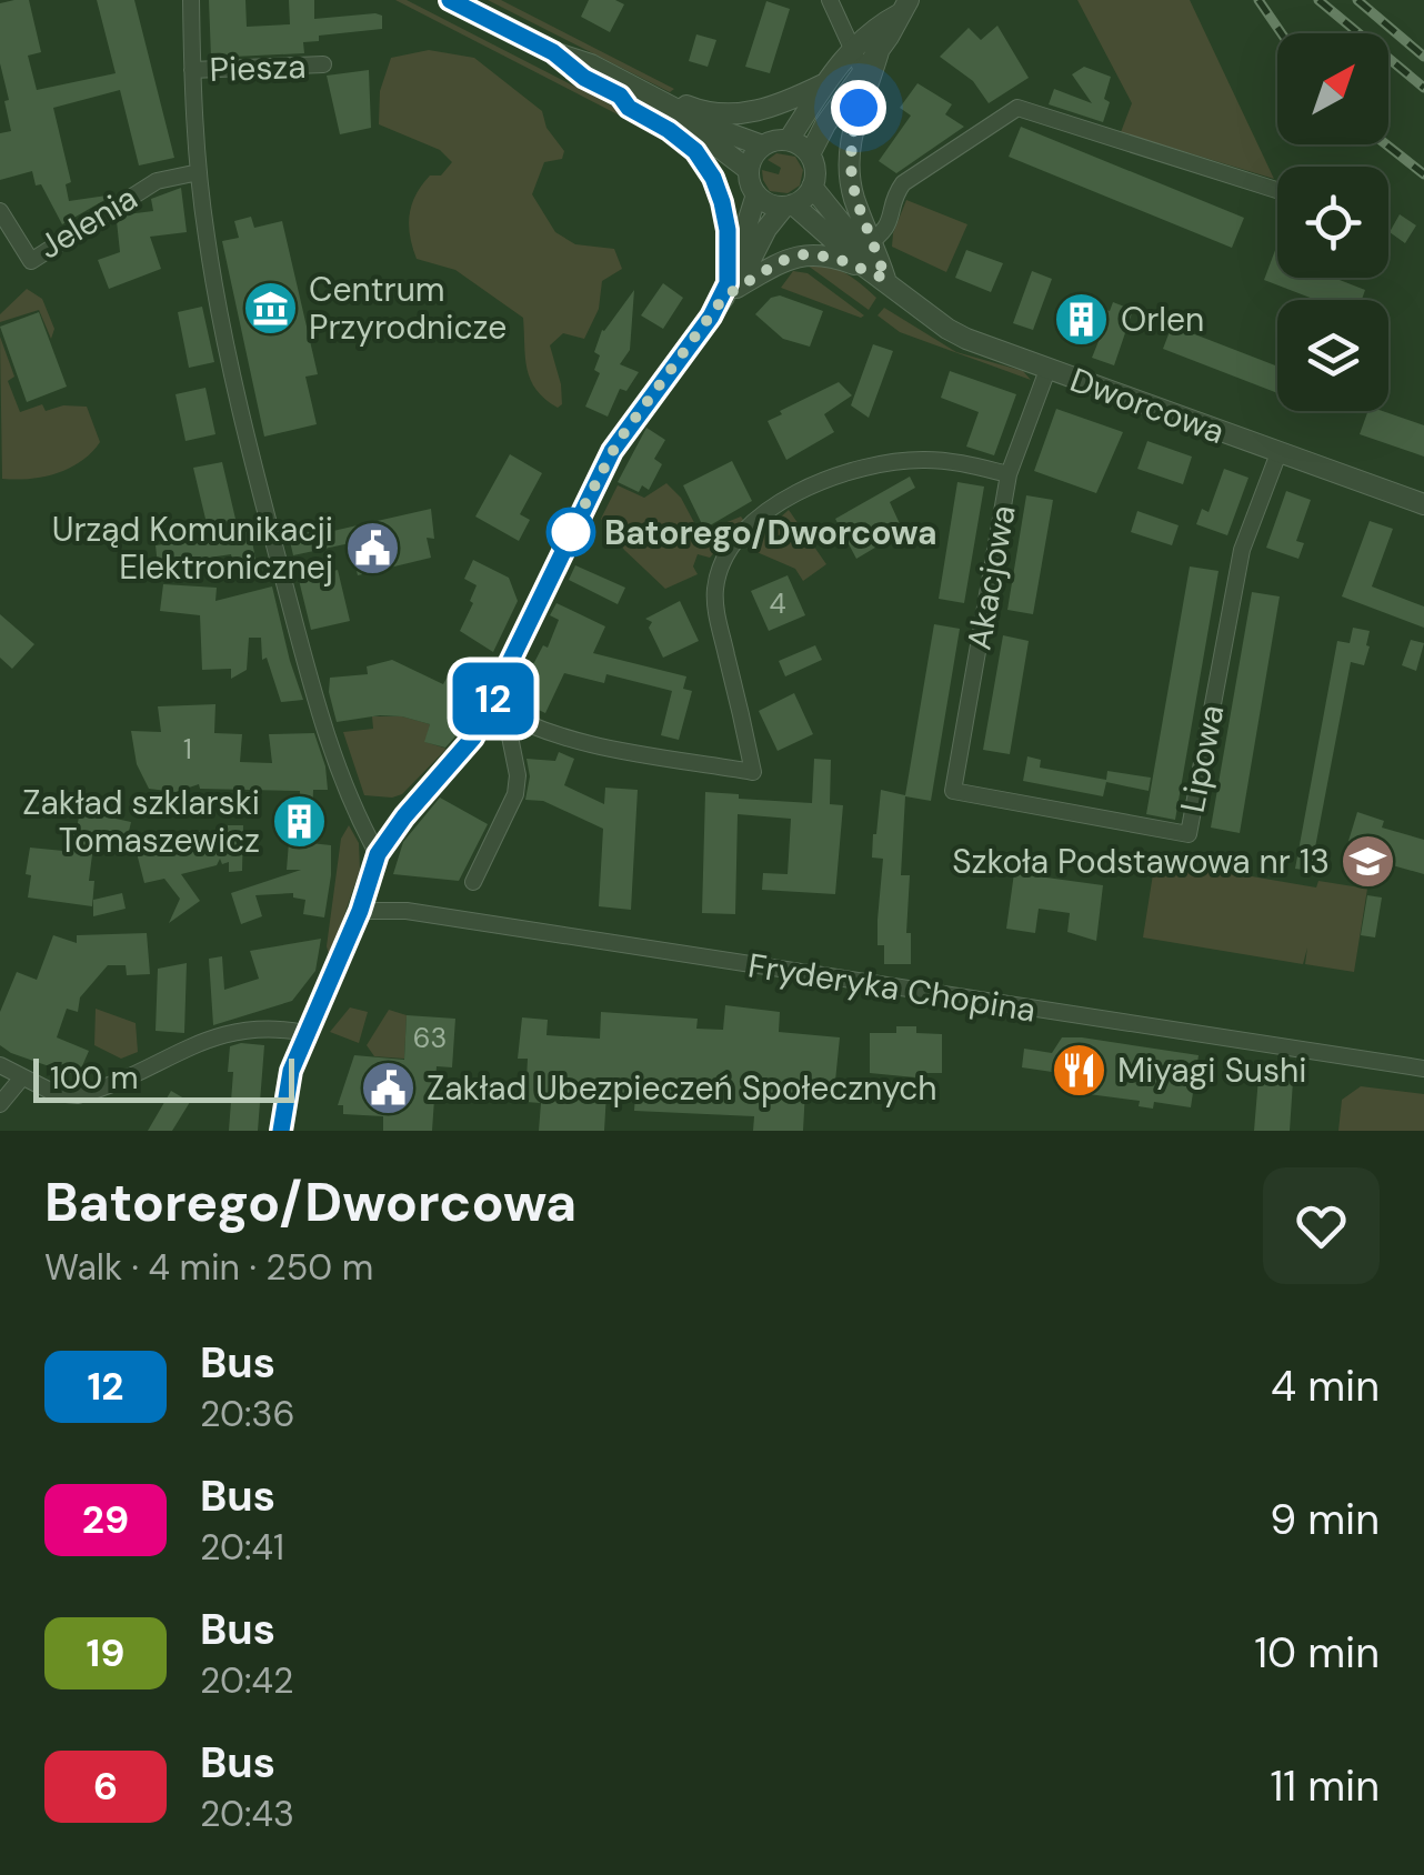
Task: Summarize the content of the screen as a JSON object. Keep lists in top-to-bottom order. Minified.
{"streets":{"street":["Piesza","Jelenia","Dworcowa","Akacjowa","Lipowa","Fryderyka Chopina"]},"crossings":[["Dworcowa","Akacjowa"],["Dworcowa","Lipowa"],["Akacjowa","Lipowa"]],"places":{"museum":["Centrum Przyrodnicze"],"building":["Orlen","Zakład szklarski Tomaszewicz"],"other":["Batorego/Dworcowa"],"public building":["Urząd Komunikacji Elektronicznej","Zakład Ubezpieczeń Społecznych"],"school or university":["Szkoła Podstawowa nr 13"],"restaurant":["Miyagi Sushi"]},"lines":["bus line 12"],"house_numbers":["4","1","63"],"scale_bar":"100 m","north":"top right","page":{"on_map":"12","scale":"100 m","heading":["Batorego/Dworcowa","Walk · 4 min · 250 m"],"list":[{"mark":"12","name":"Bus","note":"20:36","value":"4 min"},{"mark":"29","name":"Bus","note":"20:41","value":"9 min"},{"mark":"19","name":"Bus","note":"20:42","value":"10 min"},{"mark":"6","name":"Bus","note":"20:43","value":"11 min"}]}}
